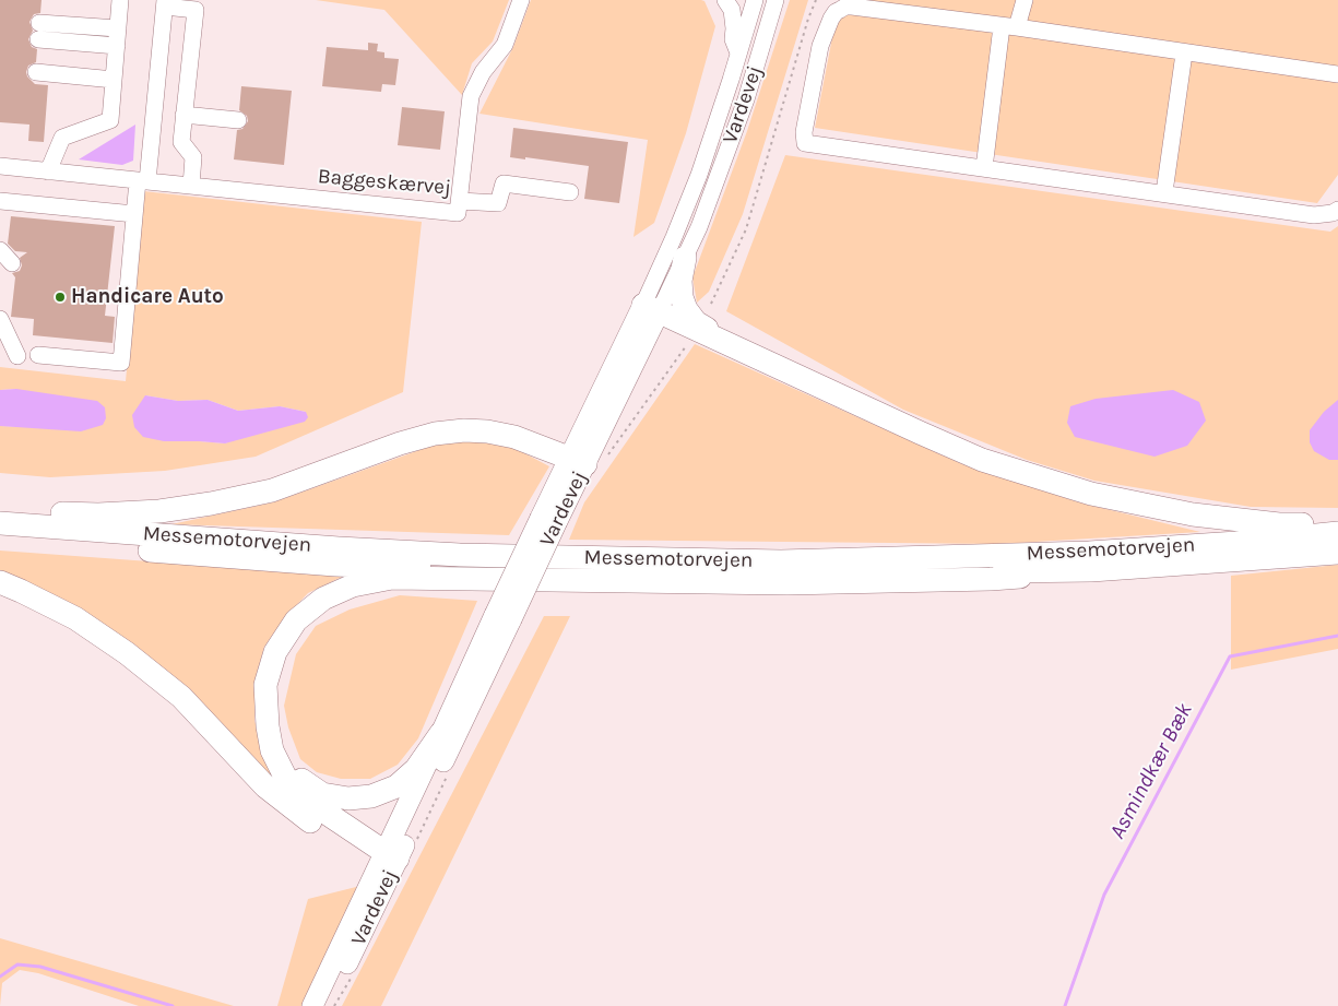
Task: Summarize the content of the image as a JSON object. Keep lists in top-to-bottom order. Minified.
{"streets":{"highway":["Messemotorvejen"],"main road":["Vardevej"],"street":["Baggeskærvej"]},"water":["Asmindkær Bæk"],"places":["Handicare Auto"]}
